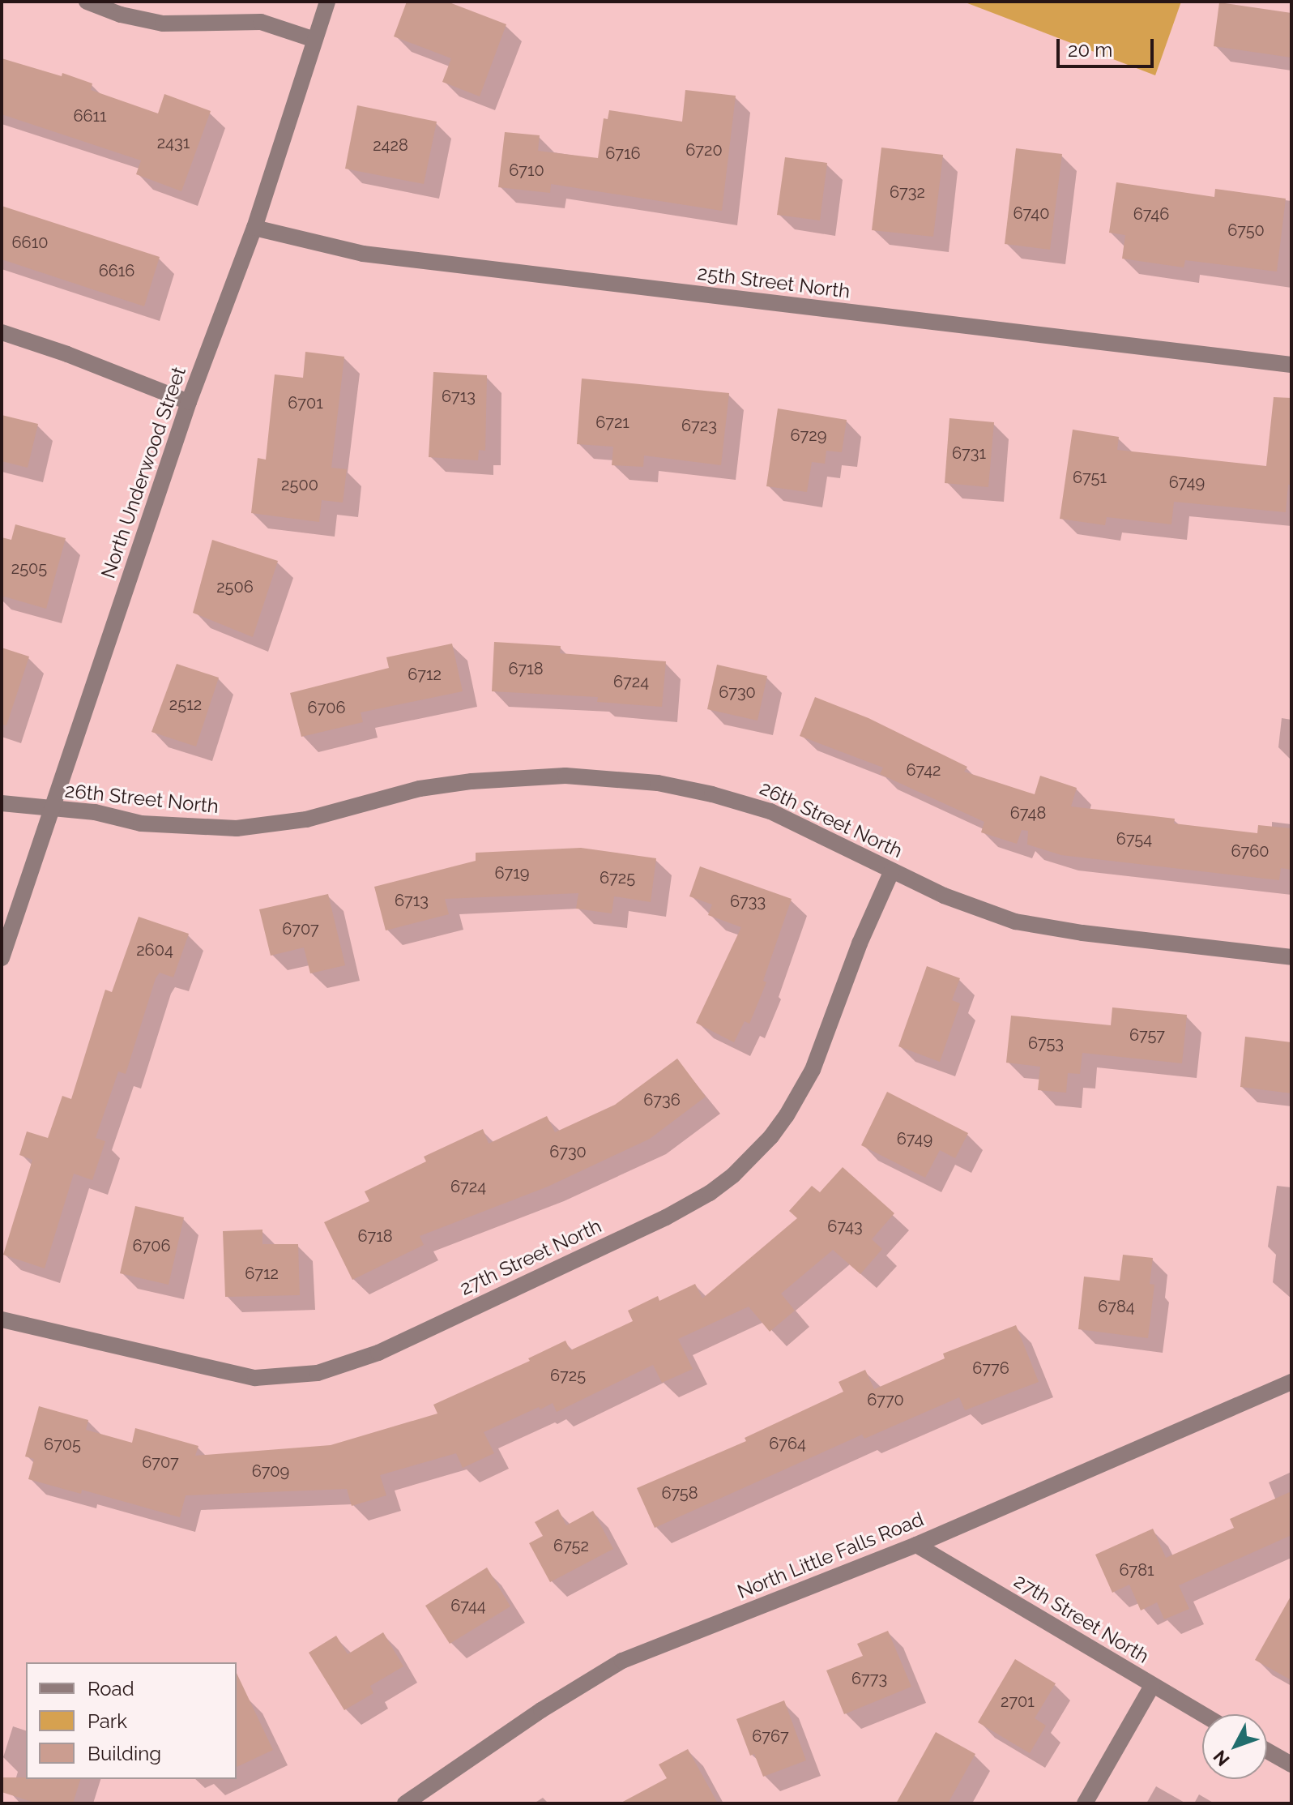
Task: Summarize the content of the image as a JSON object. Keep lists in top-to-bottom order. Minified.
{"streets":{"street":["25th Street North","North Underwood Street","26th Street North","27th Street North","North Little Falls Road"]},"crossings":[["25th Street North","North Underwood Street"],["North Underwood Street","26th Street North"],["26th Street North","27th Street North"],["27th Street North","North Little Falls Road"]],"house_numbers":["6611","2431","2428","6720","6716","6710","6732","6740","6746","6750","6610","6616","6713","6701","6721","6723","6729","6731","6751","6749","2500","2505","2506","6718","6712","6724","6730","2512","6706","6742","6748","6754","6760","6719","6725","6713","6733","6707","2604","6757","6753","6736","6749","6730","6724","6743","6718","6706","6712","6784","6776","6725","6770","6764","6705","6707","6709","6758","6752","6781","6744","6773","2701","6767"],"legend":["Road","Park","Building"],"scale_bar":"20 m","north":"bottom left"}
